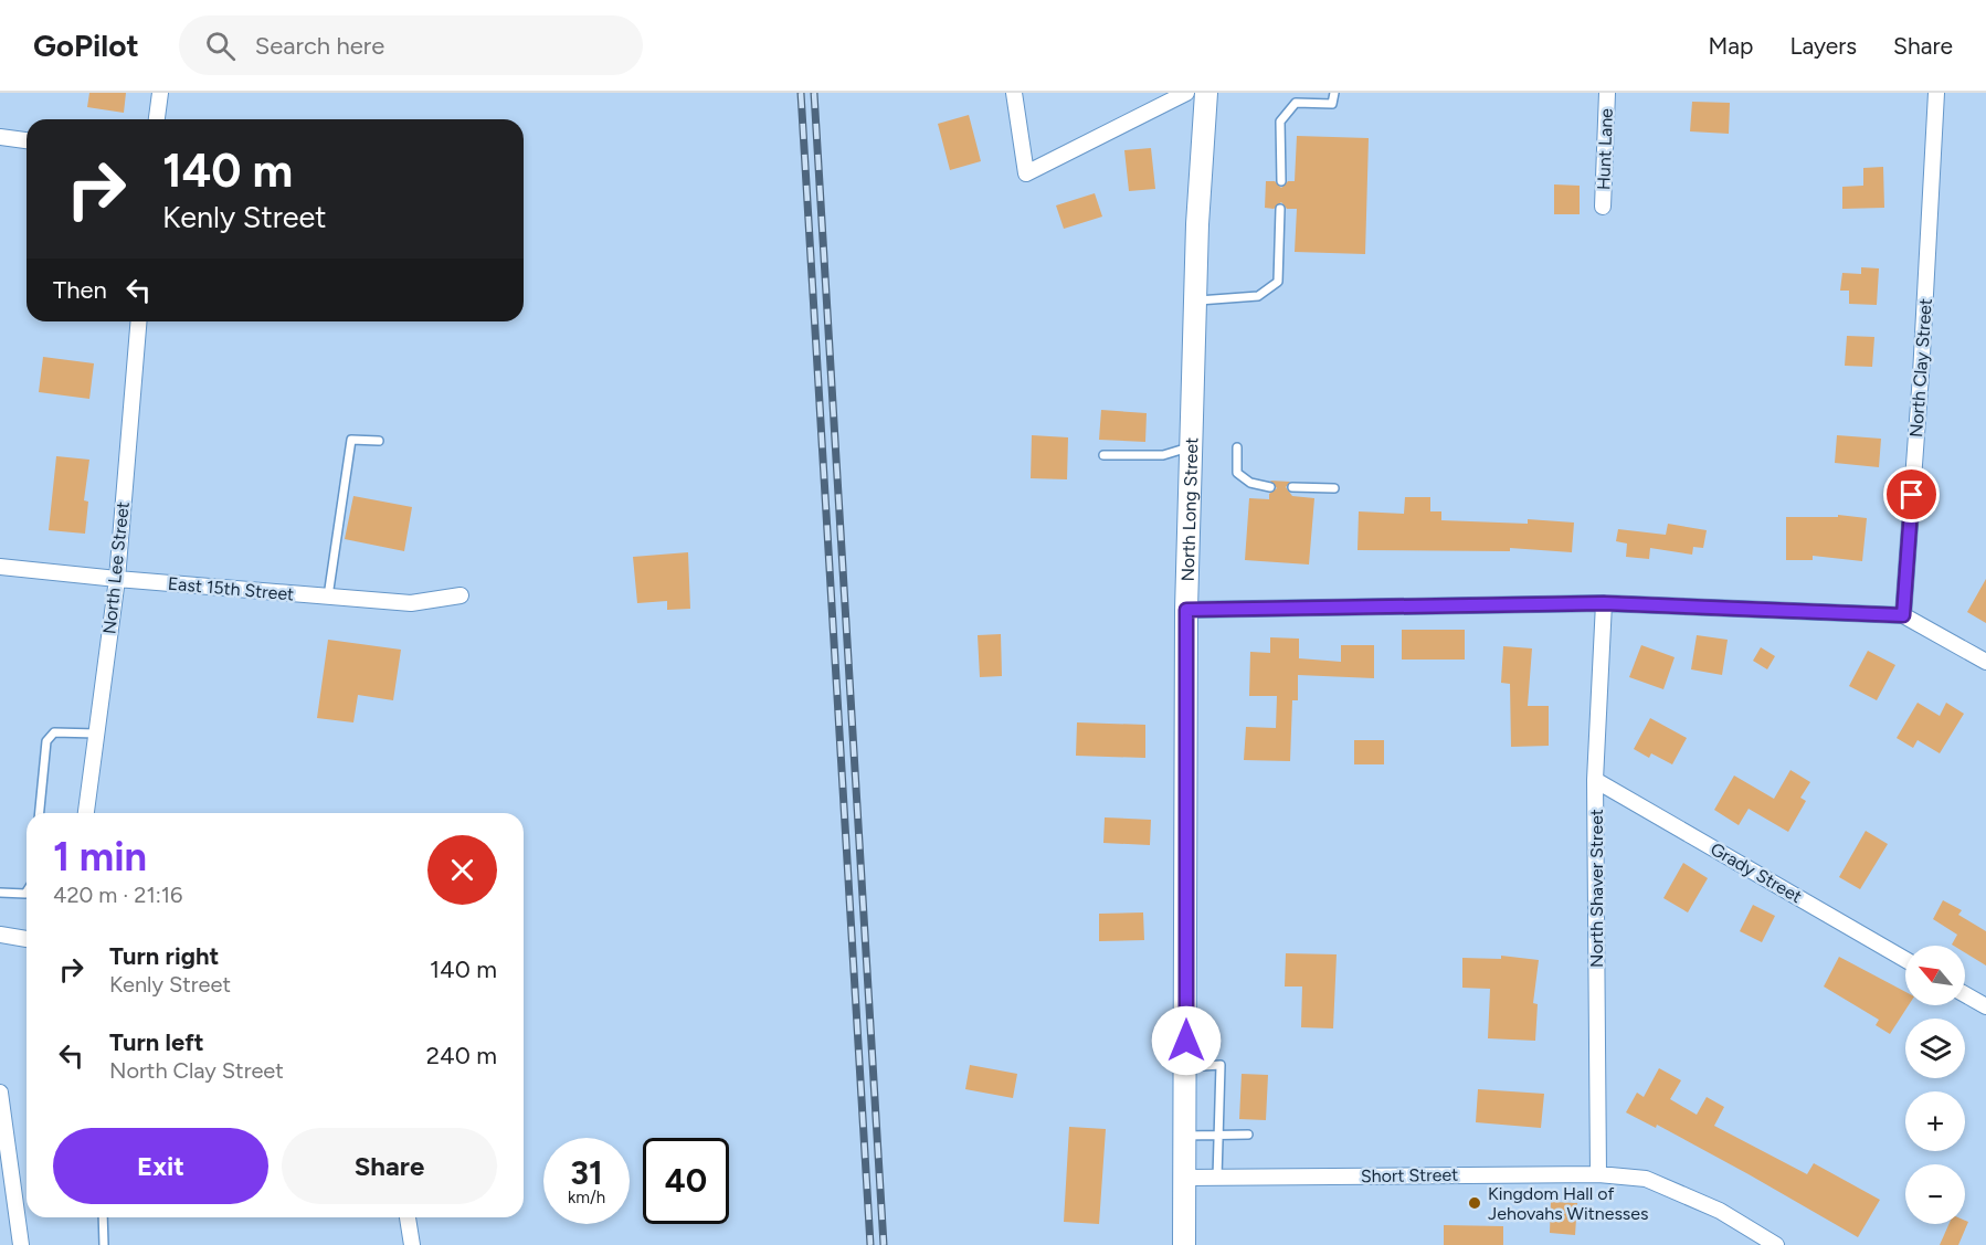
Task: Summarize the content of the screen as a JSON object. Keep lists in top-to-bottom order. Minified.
{"streets":{"street":["Hunt Lane","North Clay Street","North Long Street","North Lee Street","East 15th Street","Grady Street","North Shaver Street","Short Street"]},"crossings":[["North Long Street","Short Street"],["North Lee Street","East 15th Street"],["Grady Street","North Shaver Street"],["North Shaver Street","Short Street"]],"places":["Kingdom Hall of Jehovahs Witnesses"],"north":"top left","page":{"header":"GoPilot","search":"Search here","nav":["Map","Layers","Share"],"turn":["140 m","Kenly Street"],"then":"Then","heading":["1 min","420 m · 21:16"],"list":[{"name":"Turn right","note":"Kenly Street","value":"140 m"},{"name":"Turn left","note":"North Clay Street","value":"240 m"}],"map_buttons":["+","−"],"buttons":["Exit","Share"],"speed":"31 km/h","limit":"40"}}
